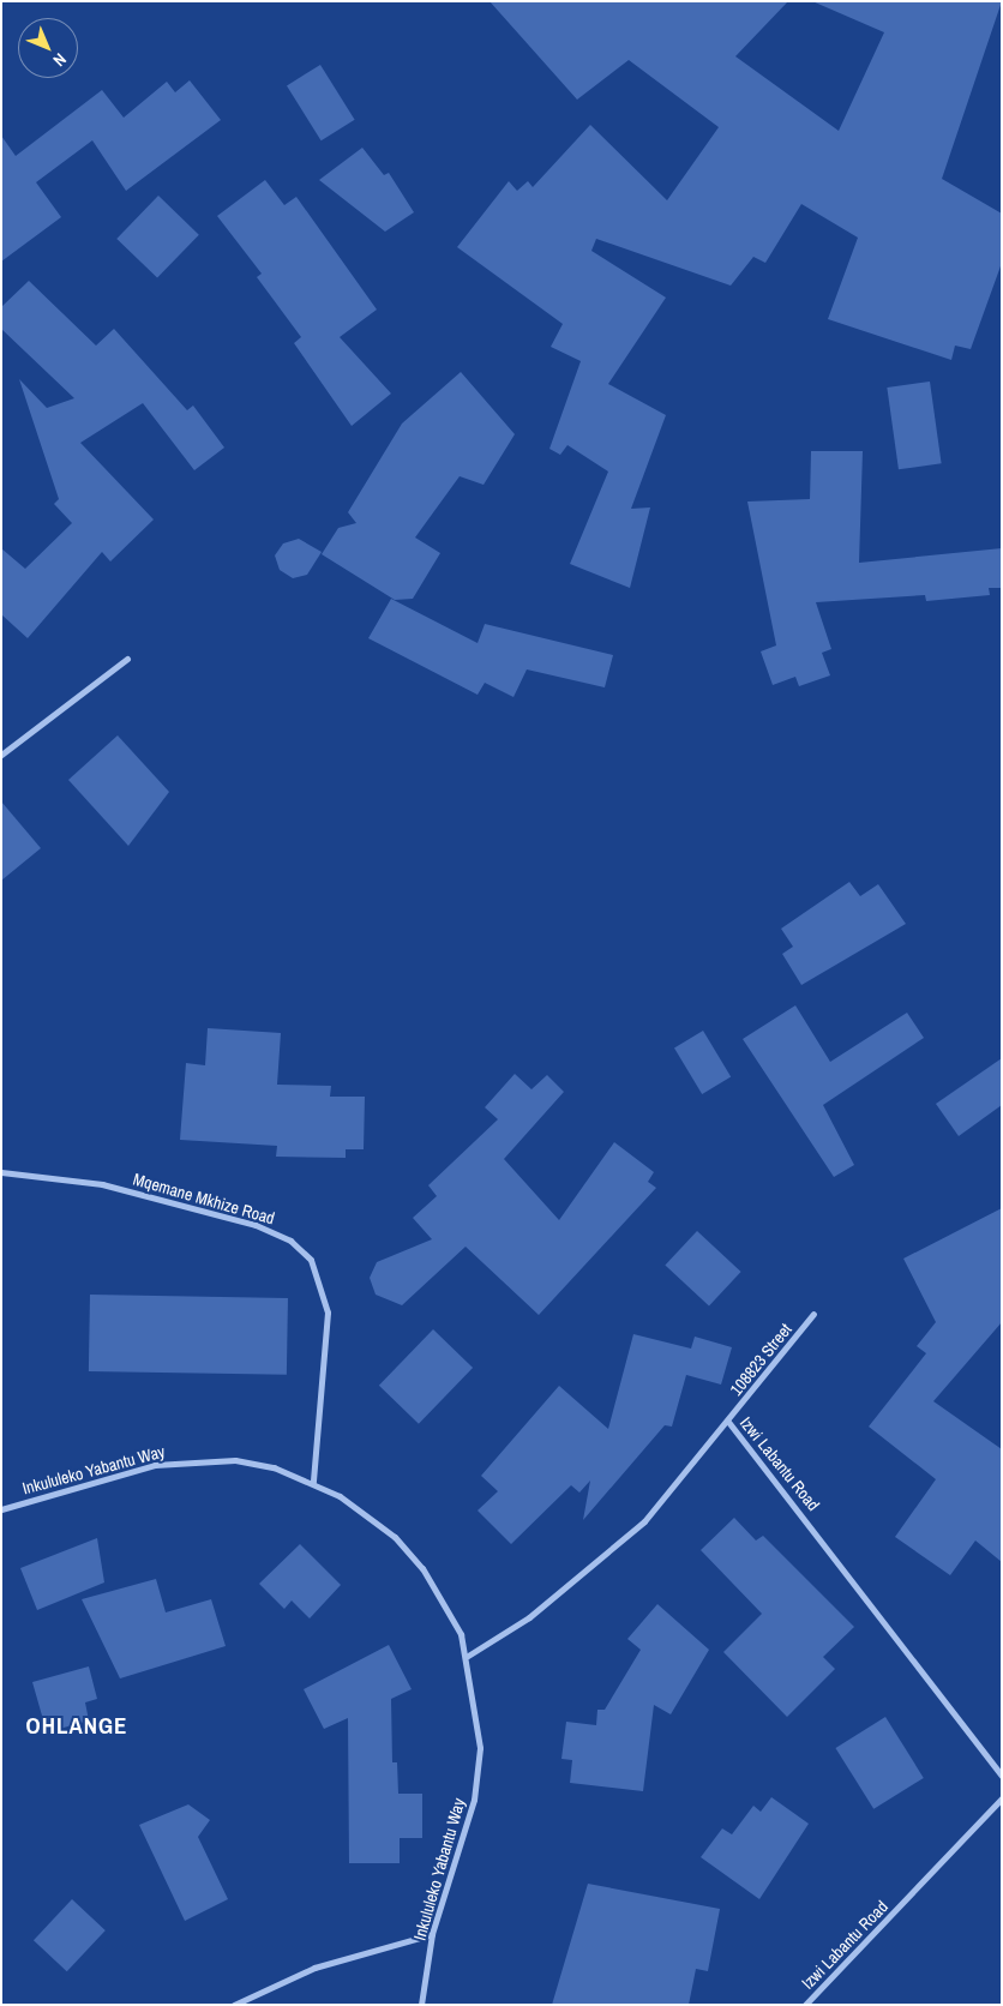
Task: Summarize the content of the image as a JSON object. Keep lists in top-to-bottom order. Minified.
{"streets":{"street":["Mqemane Mkhize Road","108823 Street","Izwi Labantu Road","Inkululeko Yabantu Way"]},"crossings":[["Mqemane Mkhize Road","Inkululeko Yabantu Way"],["108823 Street","Izwi Labantu Road"],["Izwi Labantu Road","Inkululeko Yabantu Way"]],"districts":["OHLANGE"],"north":"bottom right"}
